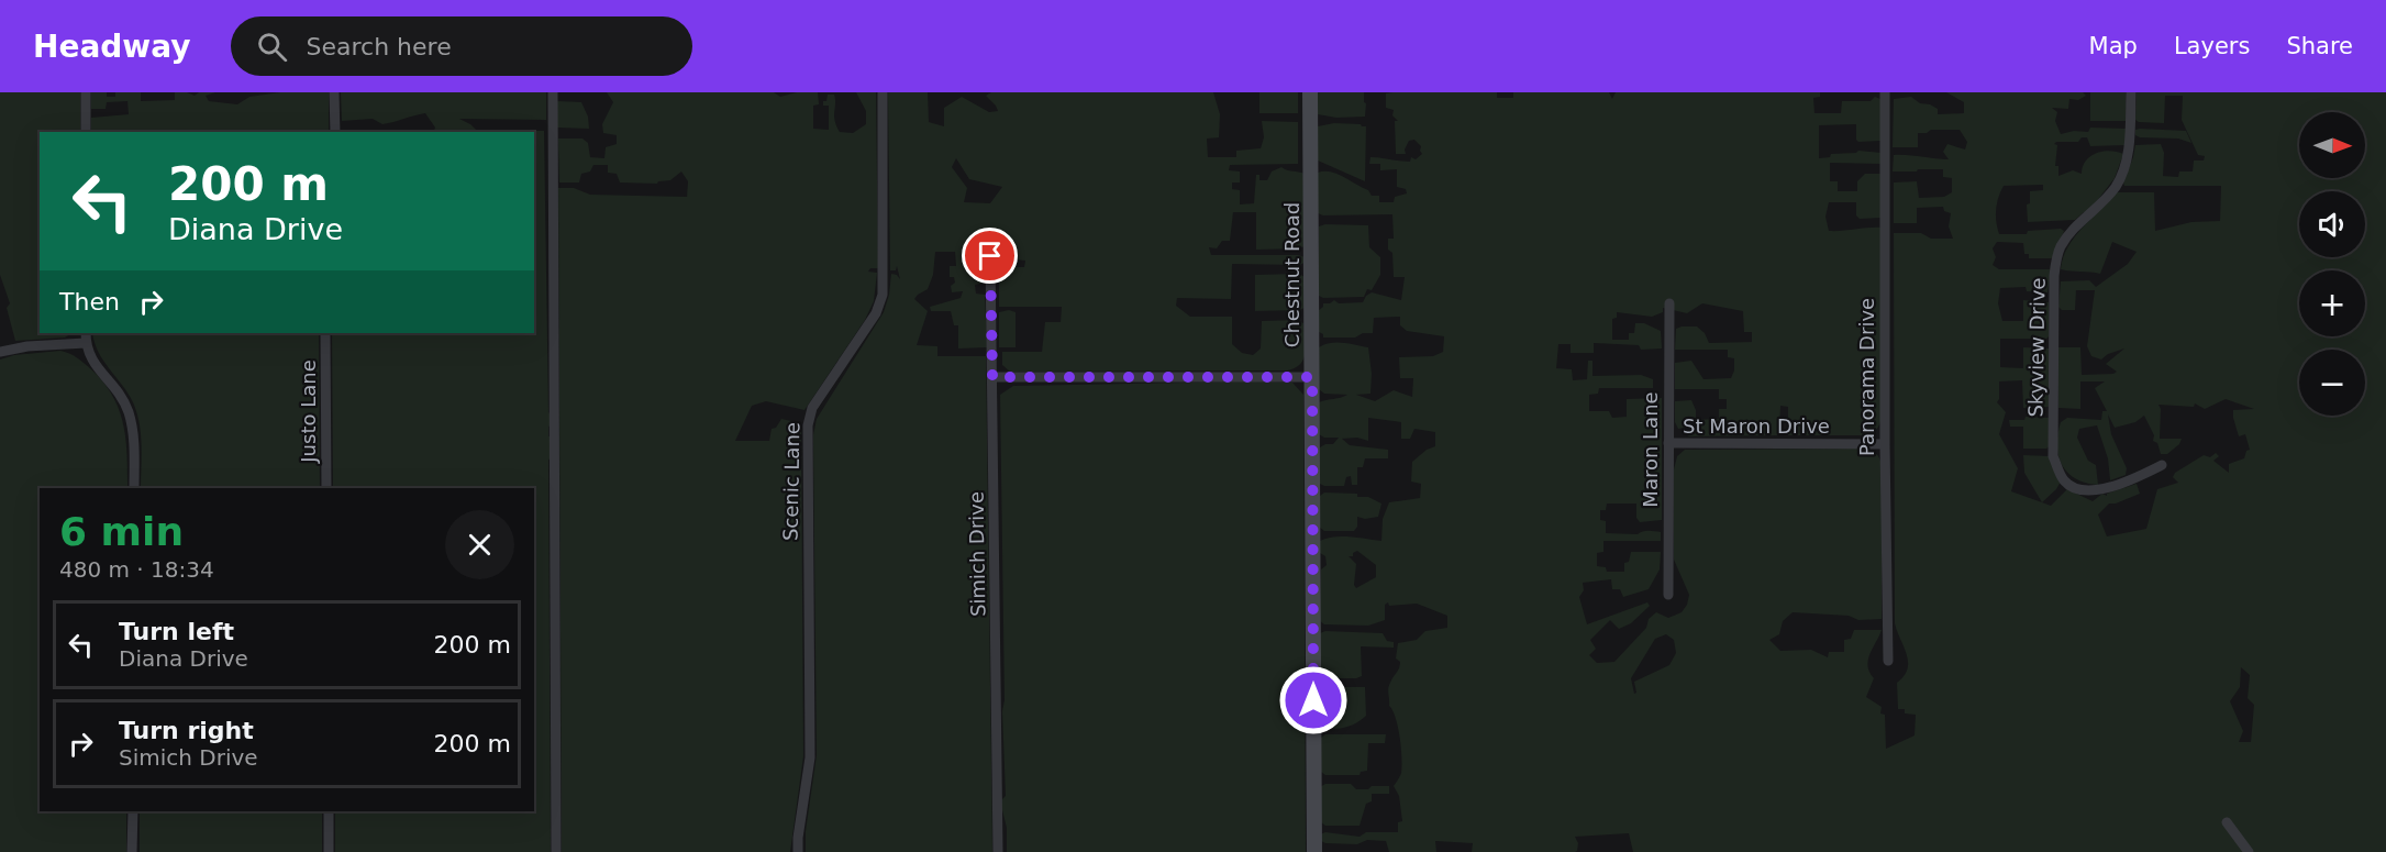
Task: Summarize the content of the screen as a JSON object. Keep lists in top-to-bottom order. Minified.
{"streets":{"street":["Chestnut Road","Skyview Drive","Panorama Drive","Justo Lane","St Maron Drive","Maron Lane","Scenic Lane","Simich Drive"]},"crossings":[["Panorama Drive","St Maron Drive"],["St Maron Drive","Maron Lane"]],"north":"right","page":{"header":"Headway","search":"Search here","nav":["Map","Layers","Share"],"map_buttons":["+","−"],"turn":["200 m","Diana Drive"],"then":"Then","heading":["6 min","480 m · 18:34"],"list":[{"name":"Turn left","note":"Diana Drive","value":"200 m"},{"name":"Turn right","note":"Simich Drive","value":"200 m"}]}}
